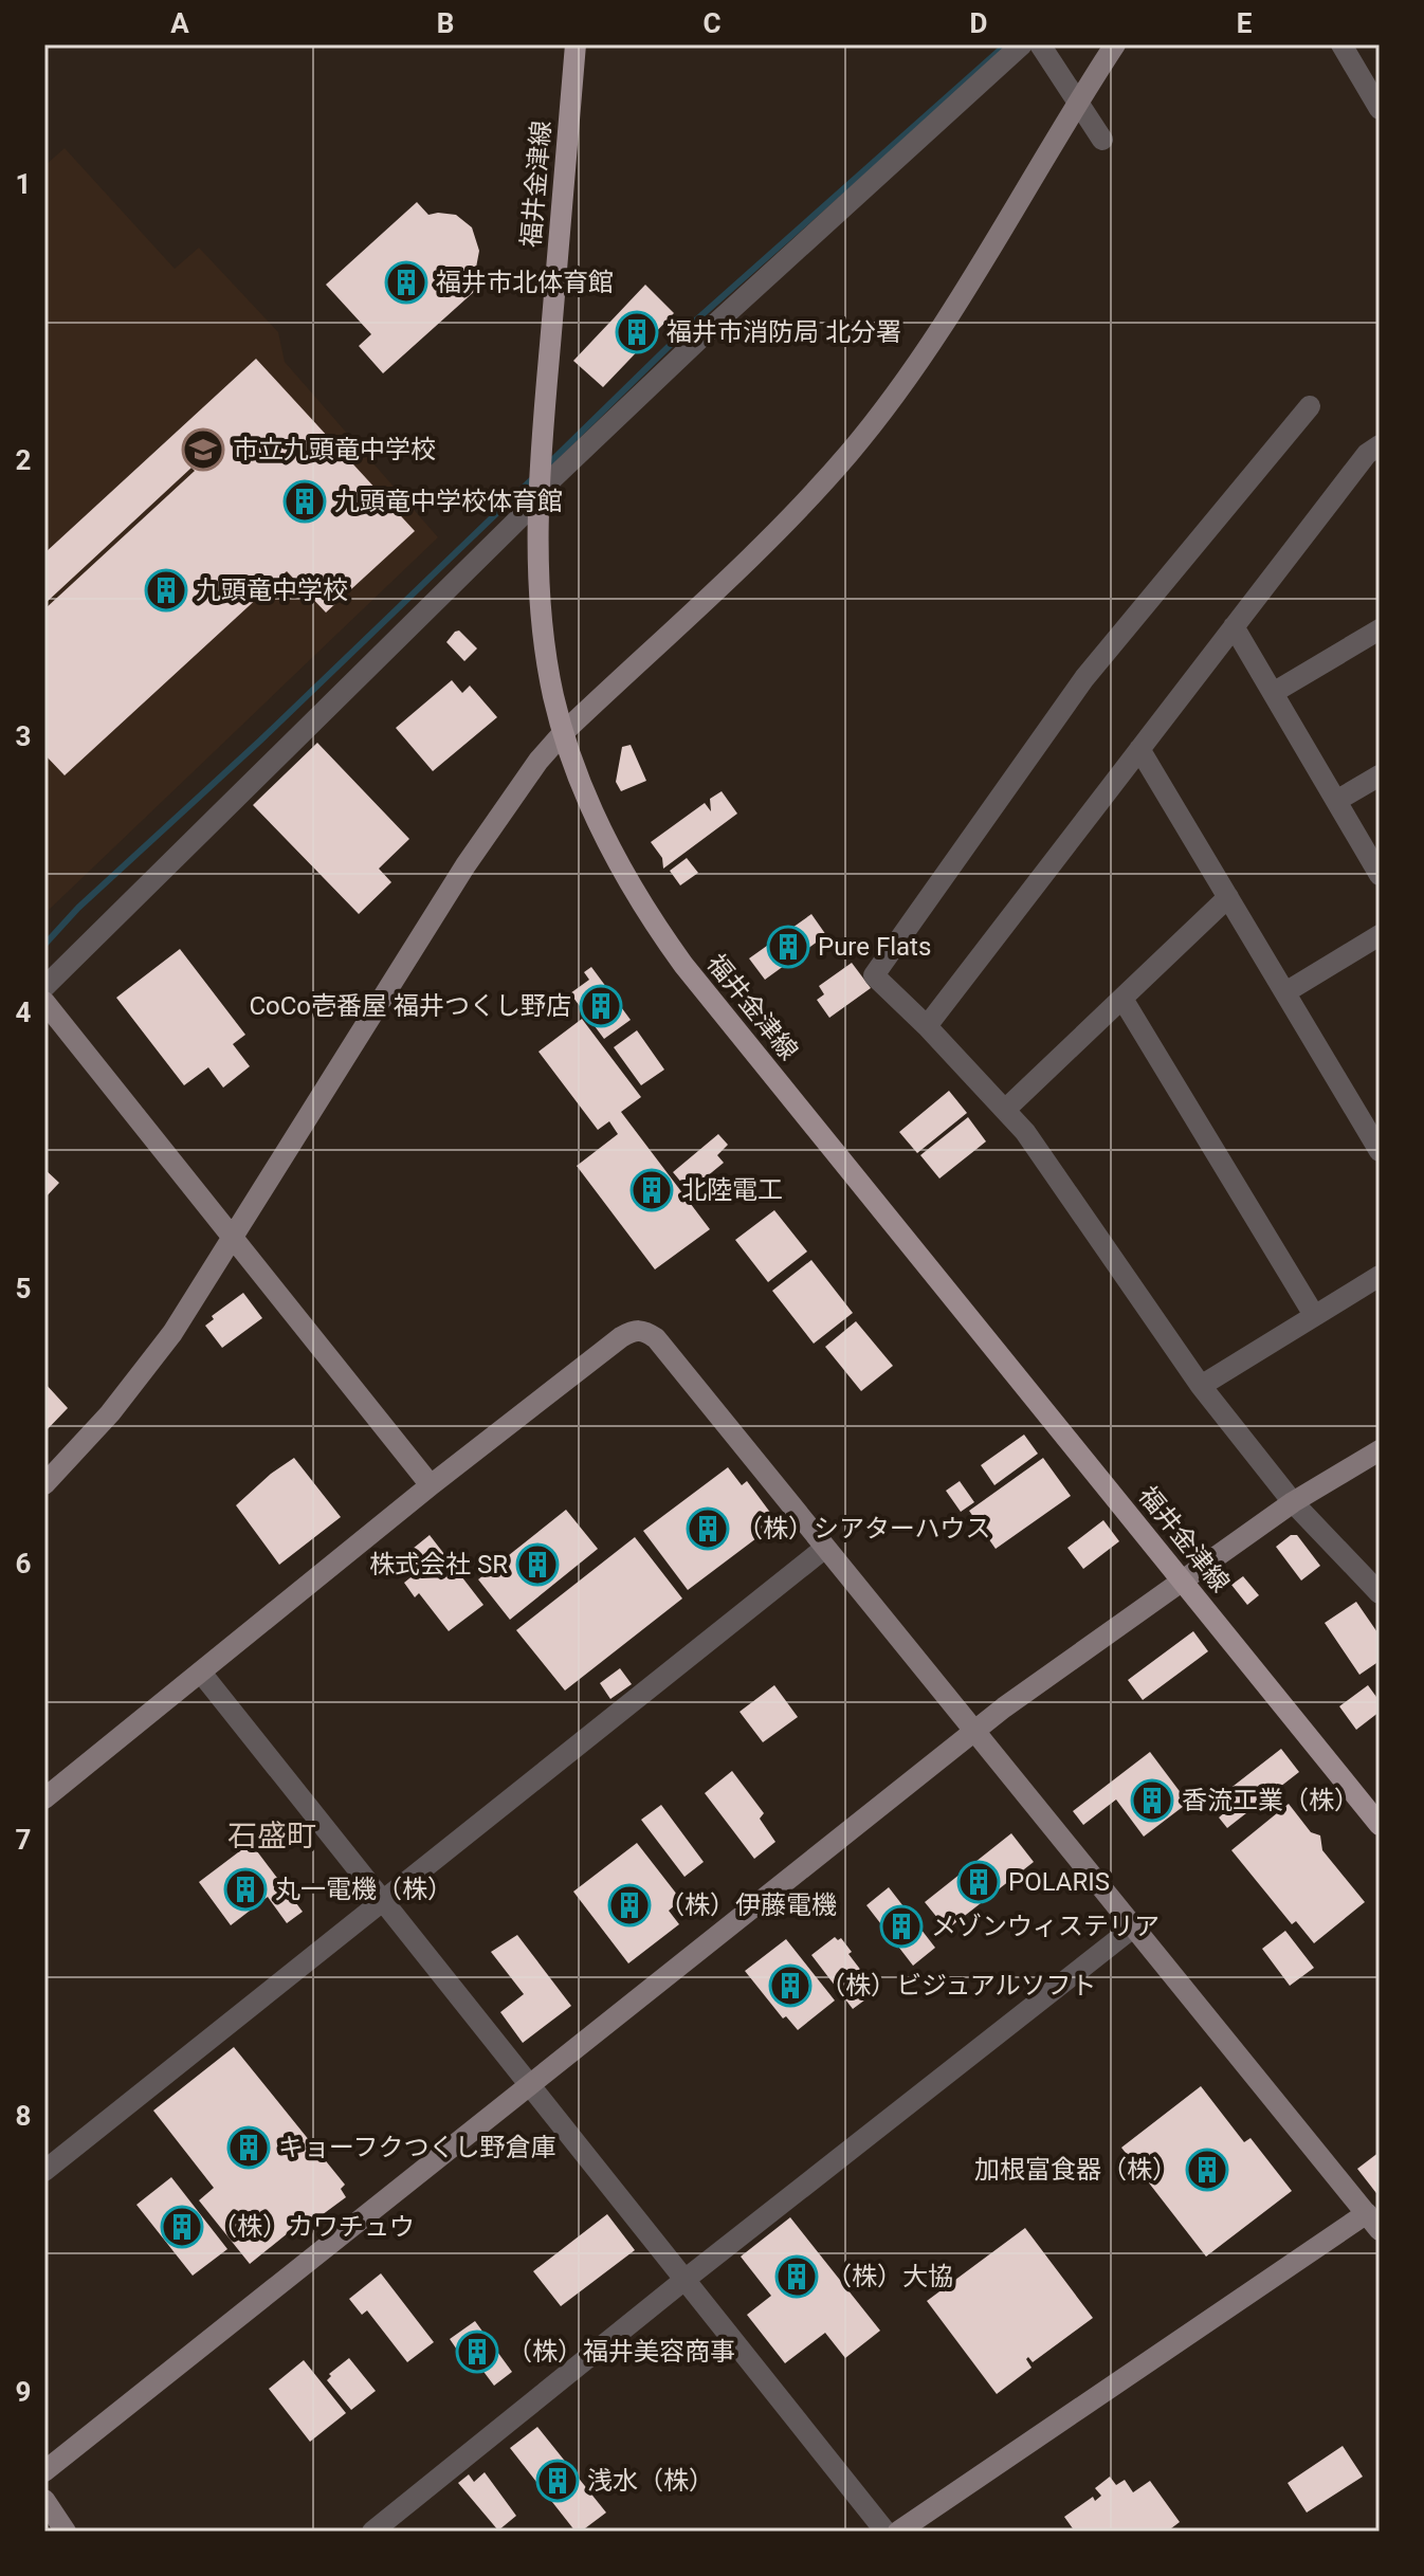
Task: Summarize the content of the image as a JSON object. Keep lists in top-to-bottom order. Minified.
{"streets":{"main road":["福井金津線"]},"districts":["石盛町"],"places":{"building":["福井市北体育館","福井市消防局 北分署","九頭竜中学校体育館","九頭竜中学校","Pure Flats","CoCo壱番屋 福井つくし野店","北陸電工","（株）シアターハウス","株式会社 SR","香流工業（株）","POLARIS","丸一電機（株）","（株）伊藤電機","メゾンウィステリア","（株）ビジュアルソフト","キョーフクつくし野倉庫","加根富食器（株）","（株）カワチュウ","（株）大協","（株）福井美容商事","浅水（株）"],"school or university":["市立九頭竜中学校"]},"grid":{"columns":["A","B","C","D","E"],"rows":["1","2","3","4","5","6","7","8","9"]}}
